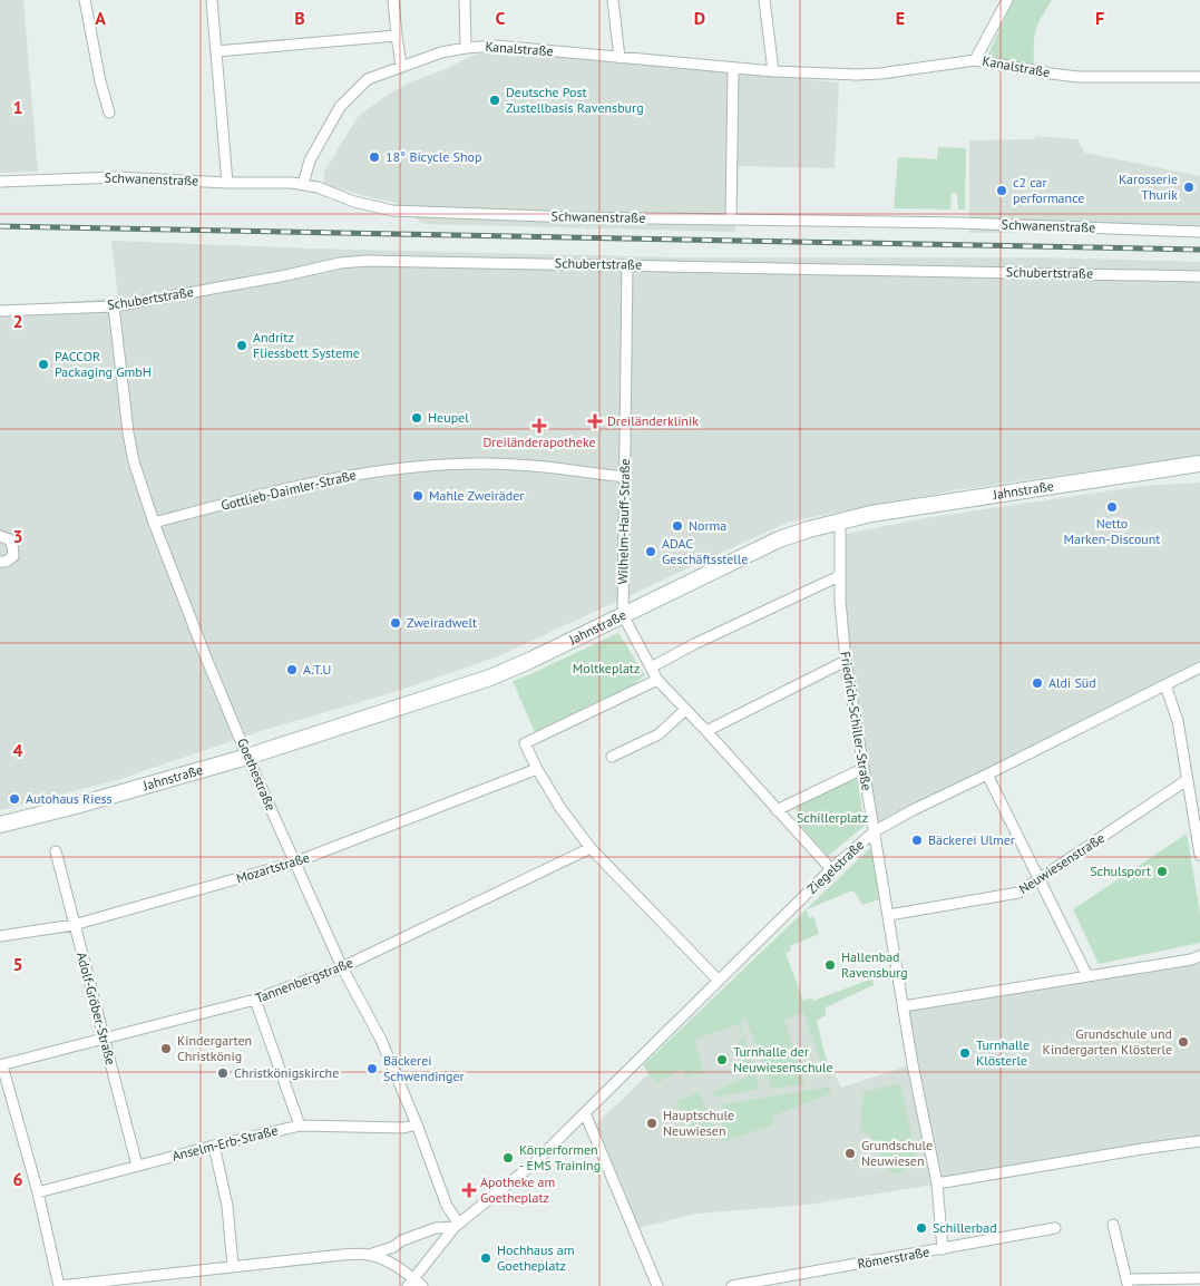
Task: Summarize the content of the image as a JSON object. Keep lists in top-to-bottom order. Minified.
{"streets":{"main road":["Jahnstraße"],"street":["Kanalstraße","Schwanenstraße","Schubertstraße","Gottlieb-Daimler-Straße","Wilhelm-Hauff-Straße","Friedrich-Schiller-Straße","Goethestraße","Neuwiesenstraße","Ziegelstraße","Mozartstraße","Tannenbergstraße","Adolf-Gröber-Straße","Anselm-Erb-Straße","Römerstraße"]},"crossings":[["Kanalstraße","Schwanenstraße"],["Schubertstraße","Wilhelm-Hauff-Straße"],["Schubertstraße","Goethestraße"],["Gottlieb-Daimler-Straße","Wilhelm-Hauff-Straße"],["Gottlieb-Daimler-Straße","Goethestraße"],["Jahnstraße","Wilhelm-Hauff-Straße"],["Jahnstraße","Friedrich-Schiller-Straße"],["Jahnstraße","Goethestraße"],["Wilhelm-Hauff-Straße","Ziegelstraße"],["Friedrich-Schiller-Straße","Neuwiesenstraße"],["Friedrich-Schiller-Straße","Ziegelstraße"],["Friedrich-Schiller-Straße","Römerstraße"],["Goethestraße","Ziegelstraße"],["Goethestraße","Mozartstraße"],["Goethestraße","Tannenbergstraße"],["Goethestraße","Anselm-Erb-Straße"],["Mozartstraße","Adolf-Gröber-Straße"],["Tannenbergstraße","Adolf-Gröber-Straße"],["Adolf-Gröber-Straße","Anselm-Erb-Straße"]],"parks":["Moltkeplatz","Schillerplatz"],"places":{"other":["Deutsche Post Zustellbasis Ravensburg","18° Bicycle Shop","Karosserie Thurik","c2 car performance","Andritz Fliessbett Systeme","PACCOR Packaging GmbH","Heupel","Mahle Zweiräder","Netto Marken-Discount","Norma","ADAC Geschäftsstelle","Zweiradwelt","A.T.U","Aldi Süd","Autohaus Riess","Bäckerei Ulmer","Schulsport","Hallenbad Ravensburg","Grundschule und Kindergarten Klösterle","Kindergarten Christkönig","Turnhalle Klösterle","Turnhalle der Neuwiesenschule","Bäckerei Schwendinger","Christkönigskirche","Hauptschule Neuwiesen","Grundschule Neuwiesen","Körperformen - EMS Training","Schillerbad","Hochhaus am Goetheplatz"],"health":["Dreiländerklinik","Dreiländerapotheke","Apotheke am Goetheplatz"]},"grid":{"columns":["A","B","C","D","E","F"],"rows":["1","2","3","4","5","6"]}}
